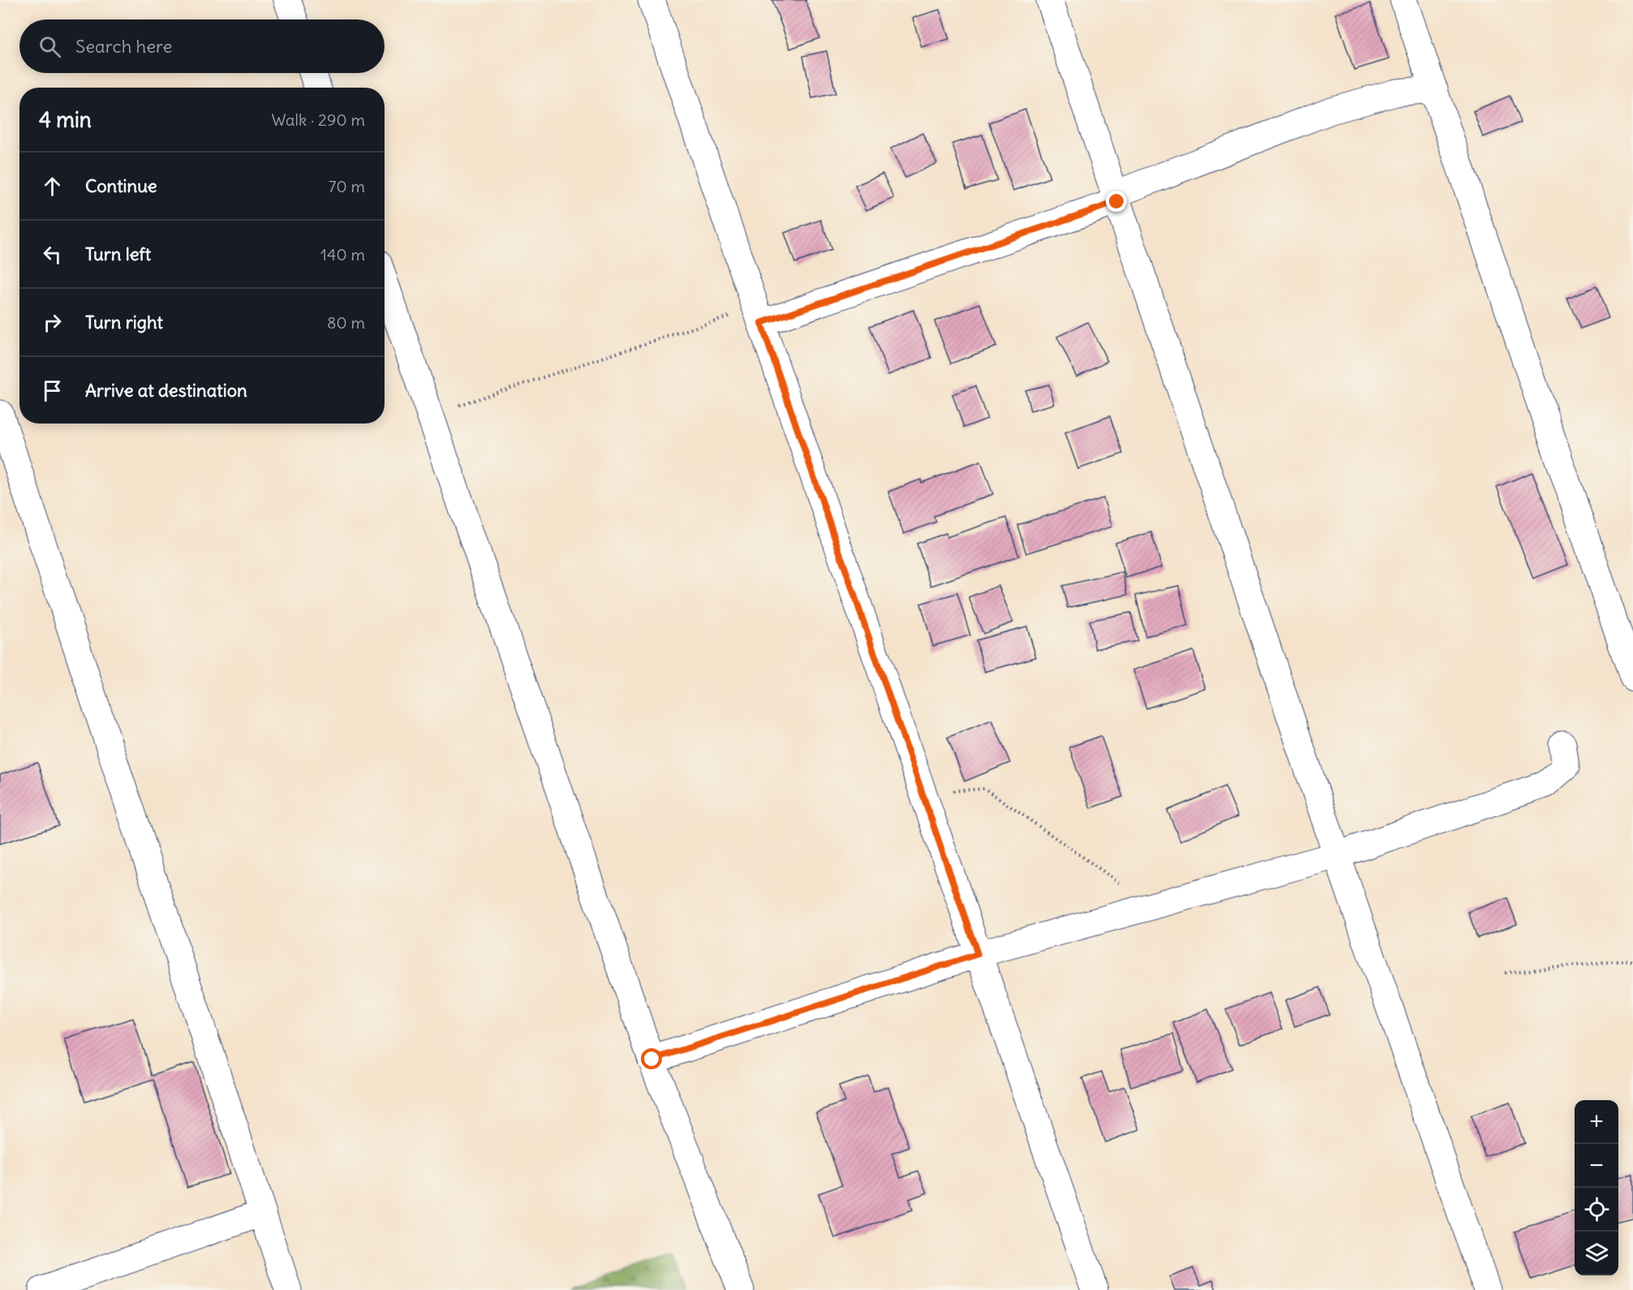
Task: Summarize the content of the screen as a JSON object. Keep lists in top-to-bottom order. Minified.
{"page":{"search":"Search here","heading":["4 min","Walk · 290 m"],"list":[["Continue","70 m"],["Turn left","140 m"],["Turn right","80 m"],"Arrive at destination"],"map_buttons":["+","−"]}}
